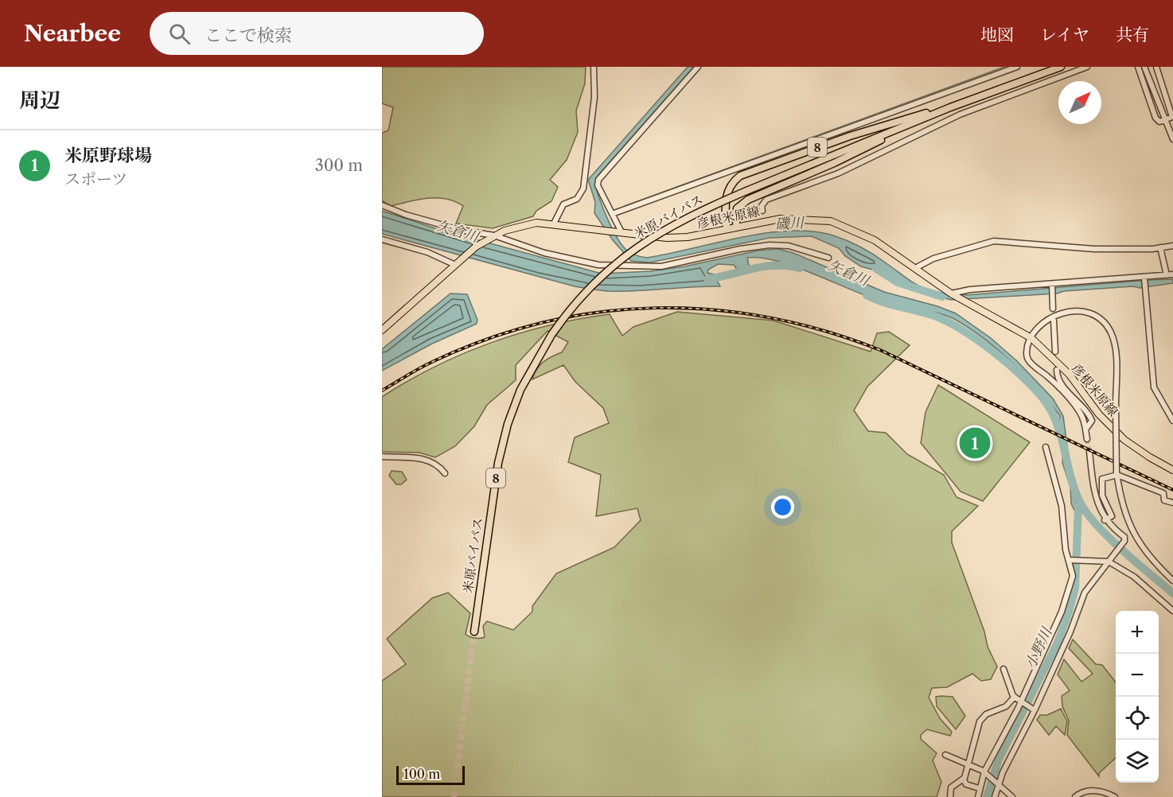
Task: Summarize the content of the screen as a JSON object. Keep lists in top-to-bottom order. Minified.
{"streets":{"highway":["8","米原バイパス"],"main road":["彦根米原線"]},"crossings":[["8","米原バイパス"],["8","彦根米原線"]],"water":["磯川","矢倉川","小野川"],"scale_bar":"100 m","north":"top right","page":{"header":"Nearbee","search":"ここで検索","nav":["地図","レイヤ","共有"],"heading":"周辺","list":[{"mark":"1","name":"米原野球場","note":"スポーツ","value":"300 m"}],"pins":"1","map_buttons":["+","−"],"scale":"100 m"}}
